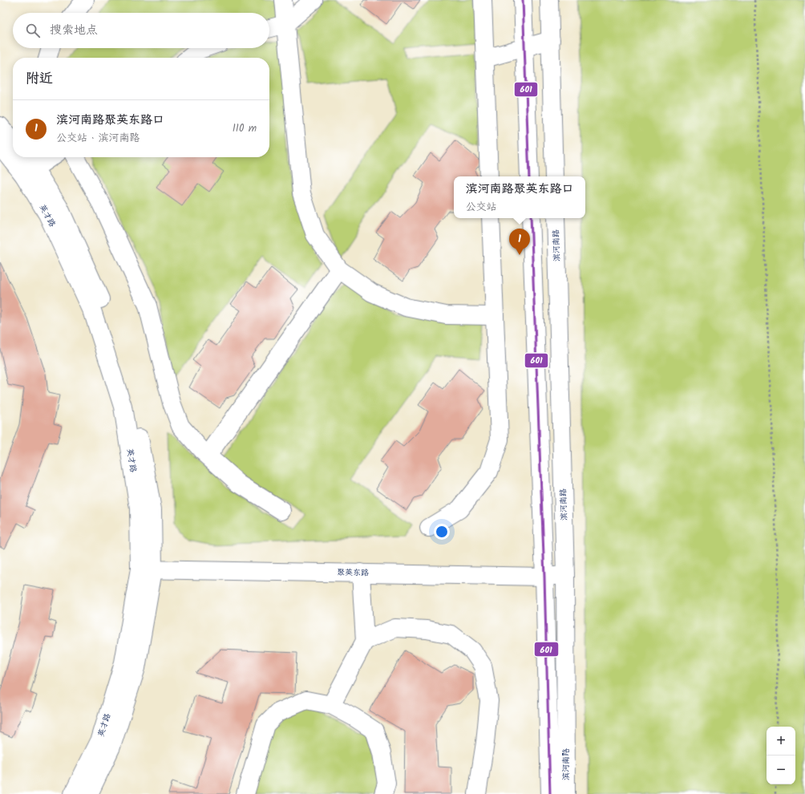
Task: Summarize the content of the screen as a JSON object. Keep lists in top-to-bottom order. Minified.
{"streets":{"street":["英才路","滨河南路","聚英东路"]},"crossings":[["英才路","聚英东路"],["滨河南路","聚英东路"]],"lines":["transit line 601"],"page":{"search":"搜索地点","heading":"附近","list":[{"mark":"1","name":"滨河南路聚英东路口","note":"公交站 · 滨河南路","value":"110 m"}],"popup":["滨河南路聚英东路口","公交站"],"pins":"1","map_buttons":["+","−"]}}
